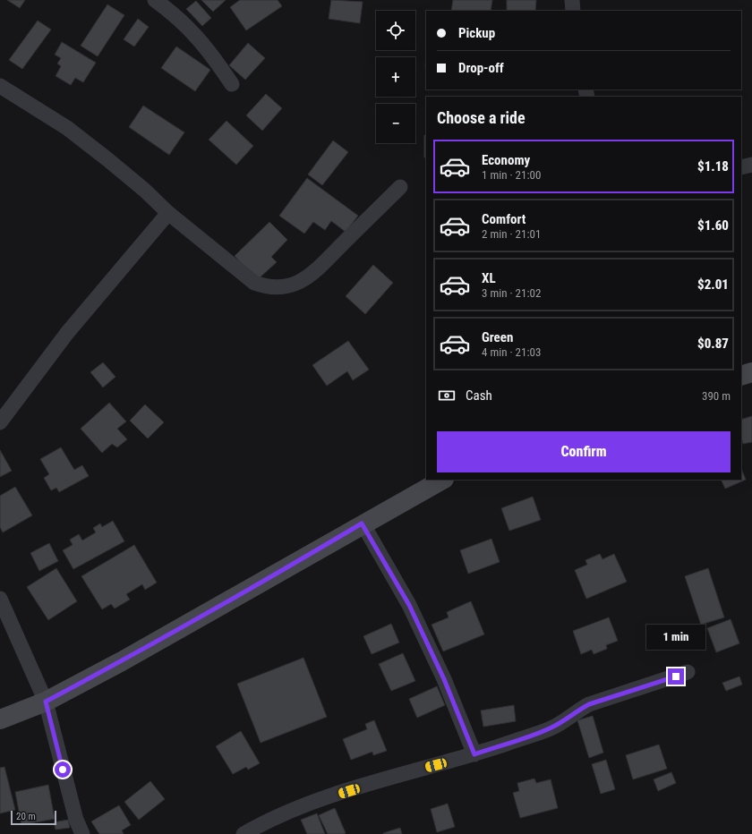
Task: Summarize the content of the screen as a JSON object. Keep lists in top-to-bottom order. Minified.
{"scale_bar":"20 m","page":{"map_buttons":["+","−"],"banner":["Pickup","Drop-off"],"heading":"Choose a ride","list":[{"name":"Economy","note":"1 min · 21:00","value":"$1.18"},{"name":"Comfort","note":"2 min · 21:01","value":"$1.60"},{"name":"XL","note":"3 min · 21:02","value":"$2.01"},{"name":"Green","note":"4 min · 21:03","value":"$0.87"}],"pay":["Cash","390 m"],"buttons":"Confirm","bubble":"1 min","scale":"20 m"}}
